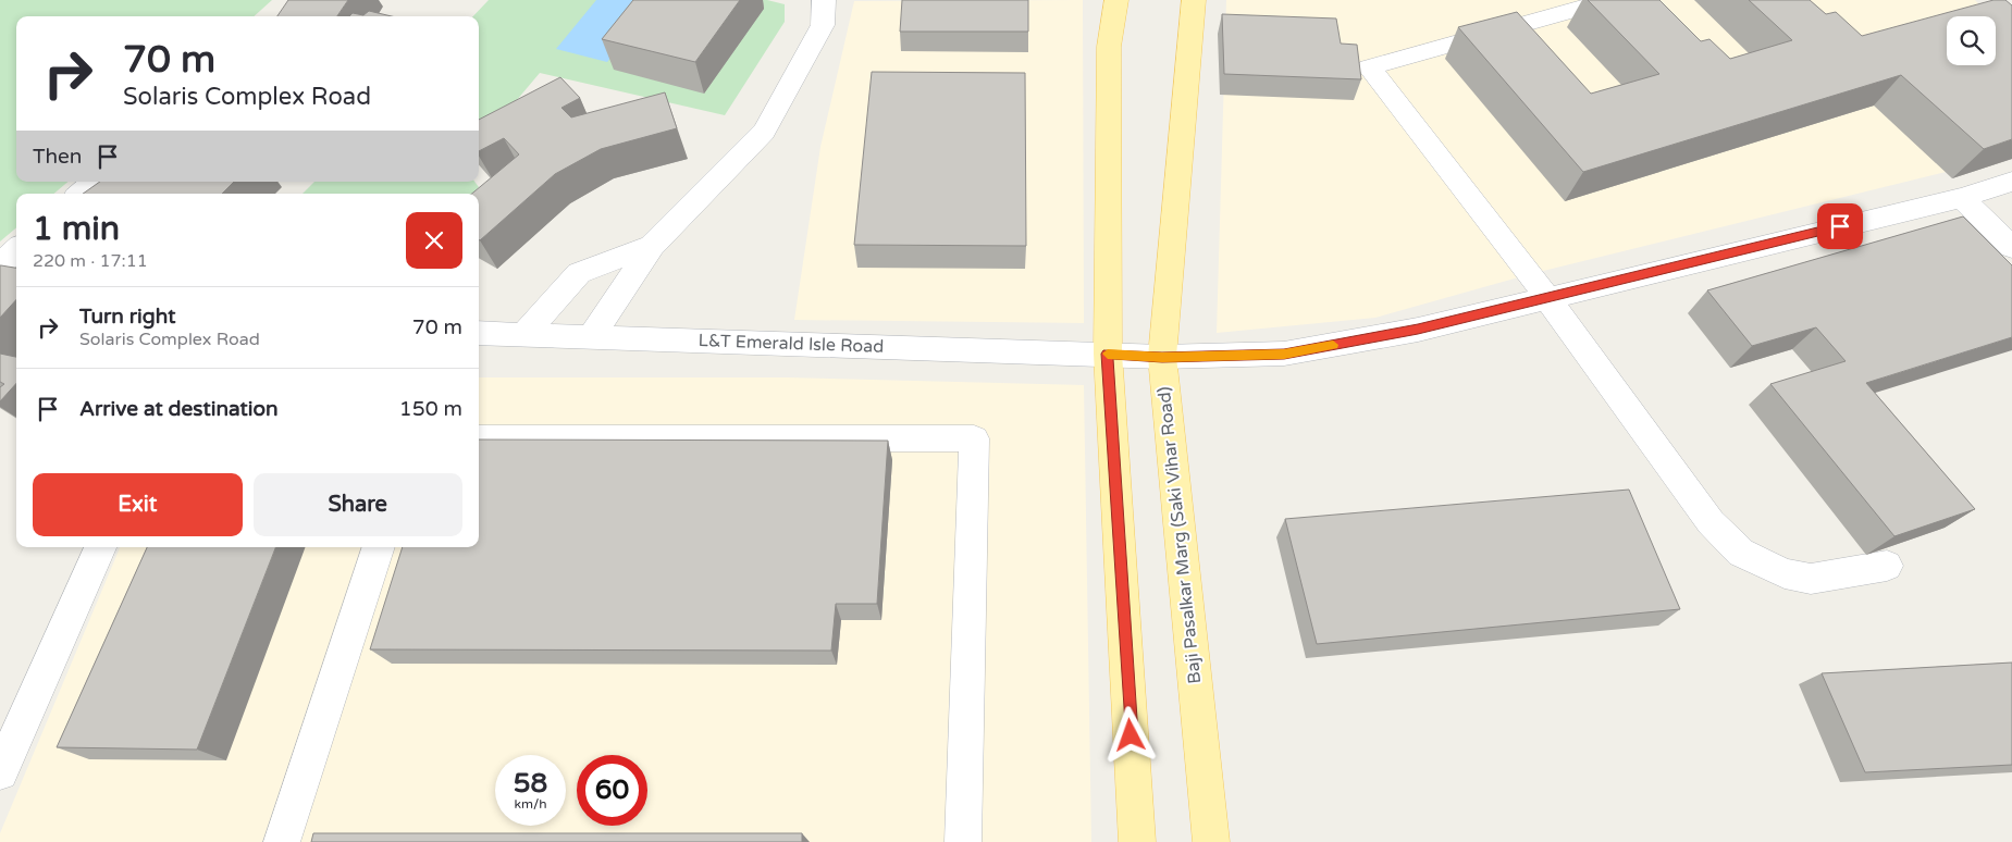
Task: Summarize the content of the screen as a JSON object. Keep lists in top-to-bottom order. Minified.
{"streets":{"main road":["Baji Pasalkar Marg (Saki Vihar Road)"],"street":["L&T Emerald Isle Road"]},"crossings":[["L&T Emerald Isle Road","Baji Pasalkar Marg (Saki Vihar Road)"]],"page":{"turn":["70 m","Solaris Complex Road"],"then":"Then","heading":["1 min","220 m · 17:11"],"list":[{"name":"Turn right","note":"Solaris Complex Road","value":"70 m"},{"name":"Arrive at destination","value":"150 m"}],"buttons":["Exit","Share"],"speed":"58 km/h","limit":"60"}}
